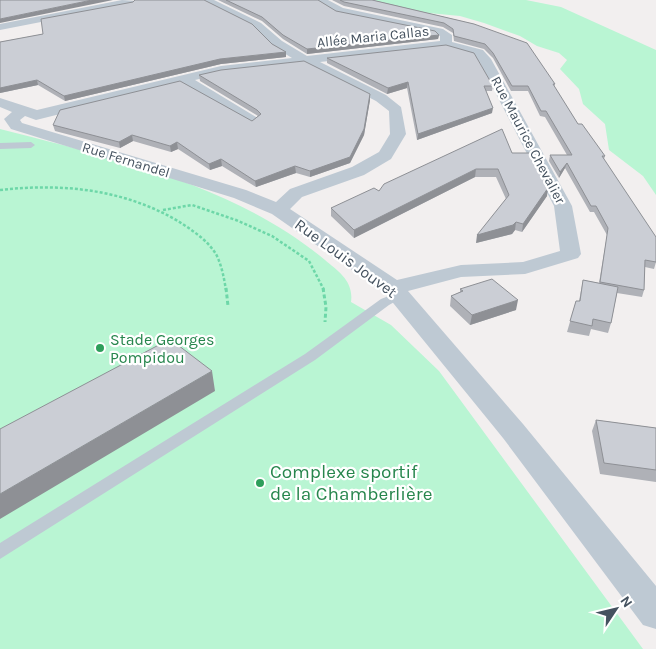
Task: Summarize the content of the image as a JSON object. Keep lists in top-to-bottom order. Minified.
{"streets":{"street":["Allée Maria Callas","Rue Maurice Chevalier","Rue Fernandel","Rue Louis Jouvet"]},"crossings":[["Allée Maria Callas","Rue Maurice Chevalier"],["Allée Maria Callas","Rue Fernandel"],["Allée Maria Callas","Rue Louis Jouvet"],["Rue Maurice Chevalier","Rue Louis Jouvet"],["Rue Fernandel","Rue Louis Jouvet"]],"places":["Stade Georges Pompidou","Complexe sportif de la Chamberlière"],"north":"top right"}
